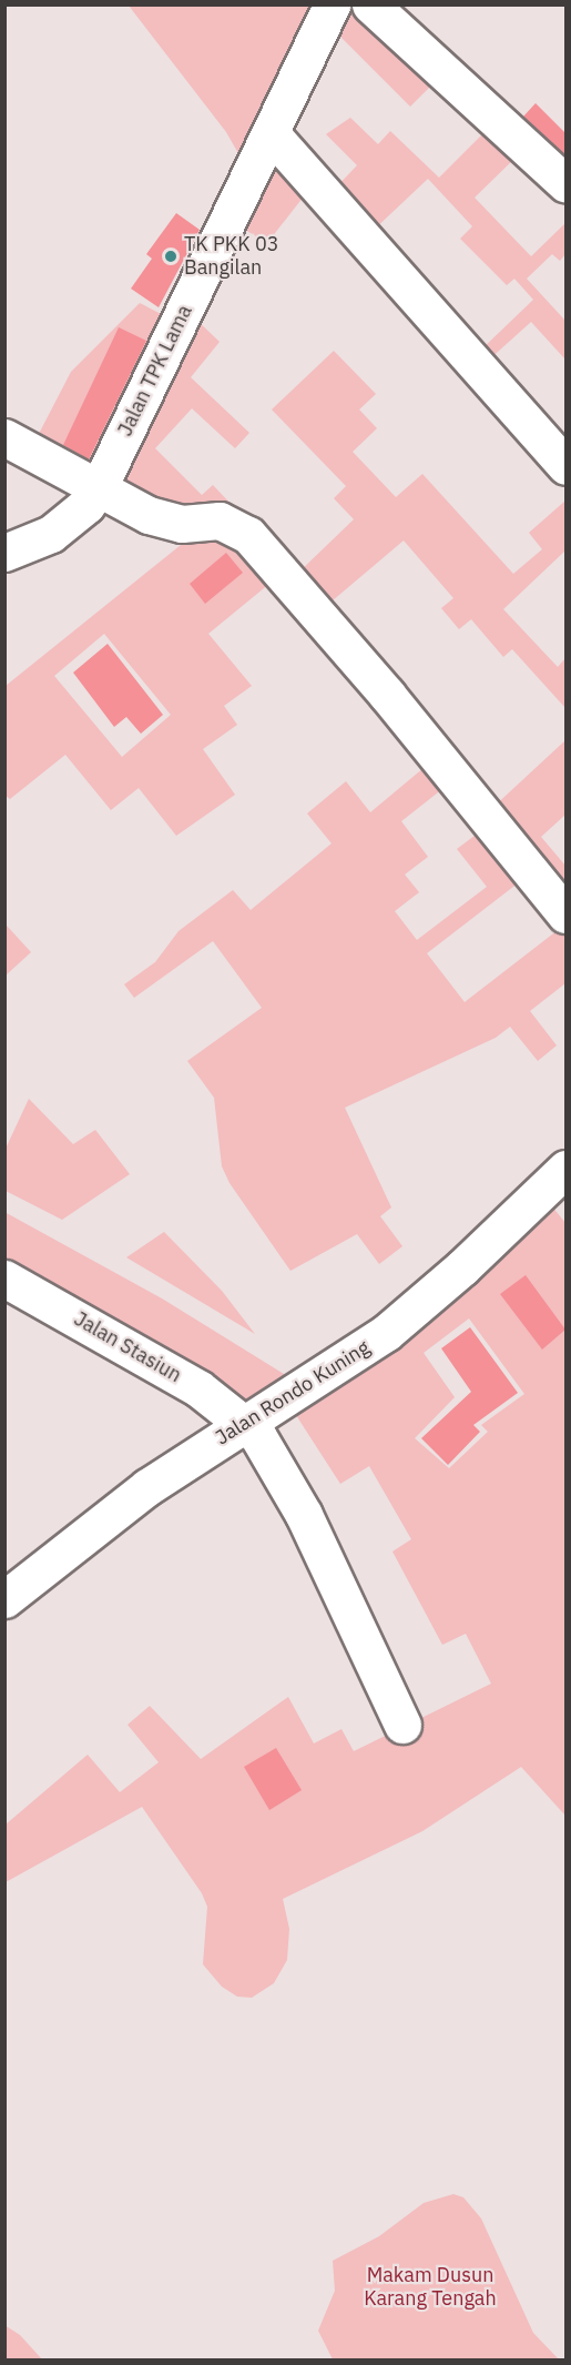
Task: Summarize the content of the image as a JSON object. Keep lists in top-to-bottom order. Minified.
{"streets":{"street":["Jalan TPK Lama","Jalan Stasiun","Jalan Rondo Kuning"]},"crossings":[["Jalan Stasiun","Jalan Rondo Kuning"]],"parks":["Makam Dusun Karang Tengah"],"places":["TK PKK 03 Bangilan"]}
